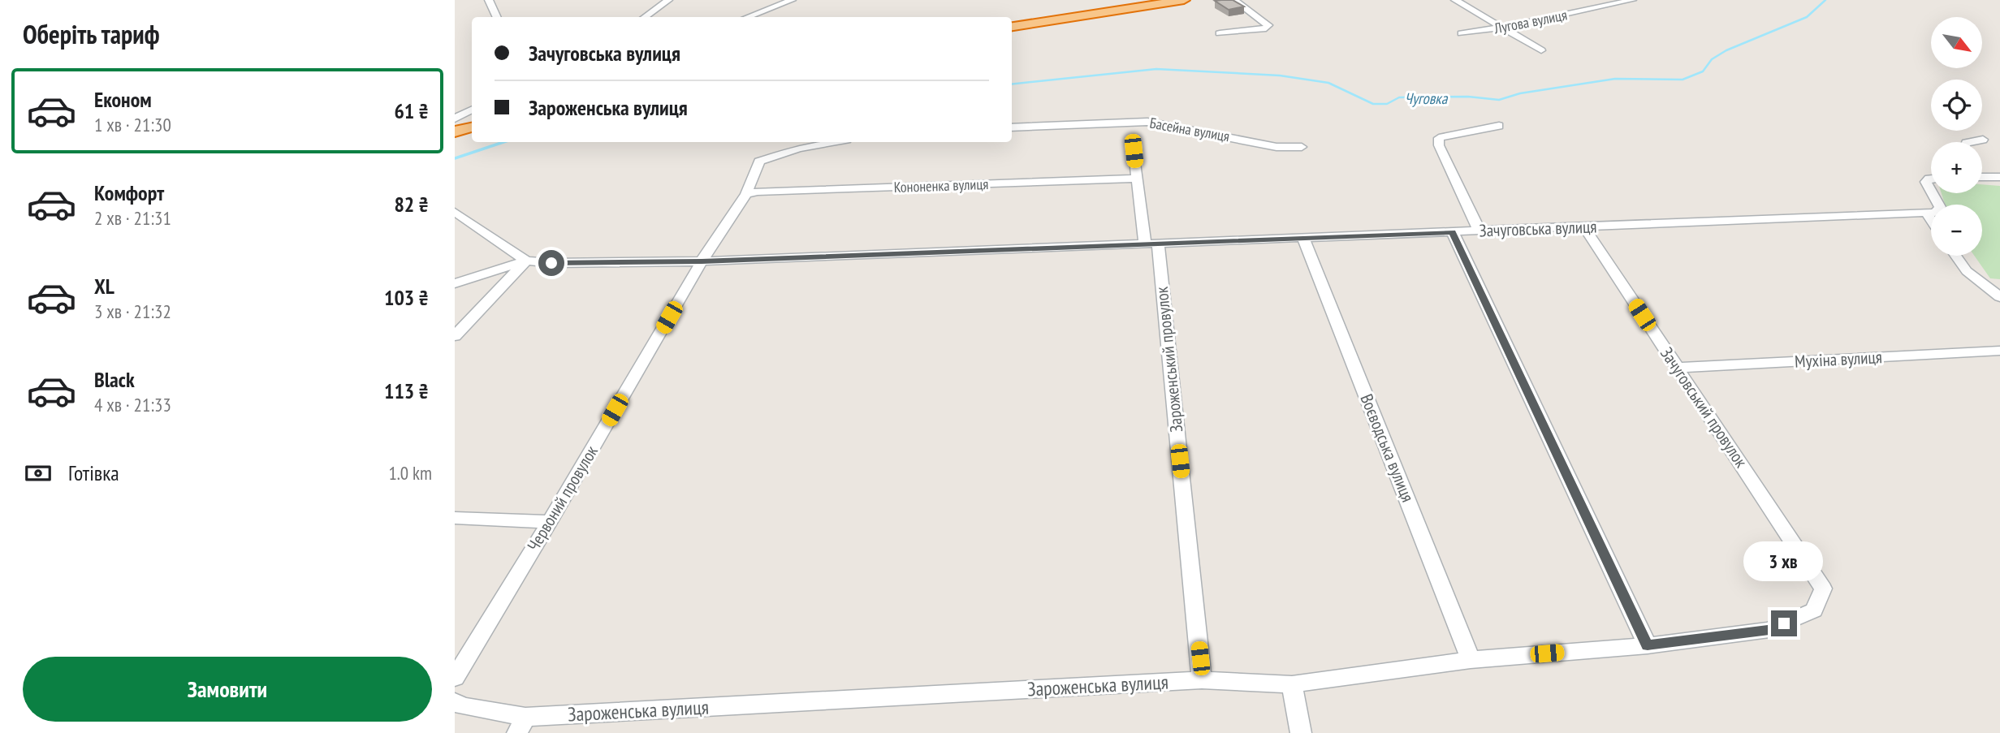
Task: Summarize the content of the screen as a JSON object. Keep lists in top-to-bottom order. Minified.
{"streets":{"street":["Лугова вулиця","Басейна вулиця","Кононенка вулиця","Зачуговська вулиця","Зароженський провулок","Мухіна вулиця","Зачуговський провулок","Воєводська вулиця","Червоний провулок","Зароженська вулиця"]},"crossings":[["Кононенка вулиця","Зароженський провулок"],["Кононенка вулиця","Червоний провулок"],["Зачуговська вулиця","Зароженський провулок"],["Зачуговська вулиця","Зачуговський провулок"],["Зачуговська вулиця","Воєводська вулиця"],["Зачуговська вулиця","Червоний провулок"],["Зароженський провулок","Зароженська вулиця"],["Мухіна вулиця","Зачуговський провулок"],["Зачуговський провулок","Зароженська вулиця"],["Воєводська вулиця","Зароженська вулиця"]],"water":["Чуговка"],"north":"bottom right","page":{"heading":"Оберіть тариф","map_buttons":["+","−"],"banner":["Зачуговська вулиця","Зароженська вулиця"],"list":[{"name":"Економ","note":"1 хв · 21:30","value":"61 ₴"},{"name":"Комфорт","note":"2 хв · 21:31","value":"82 ₴"},{"name":"XL","note":"3 хв · 21:32","value":"103 ₴"},{"name":"Black","note":"4 хв · 21:33","value":"113 ₴"}],"pay":["Готівка","1.0 km"],"bubble":"3 хв","buttons":"Замовити"}}
